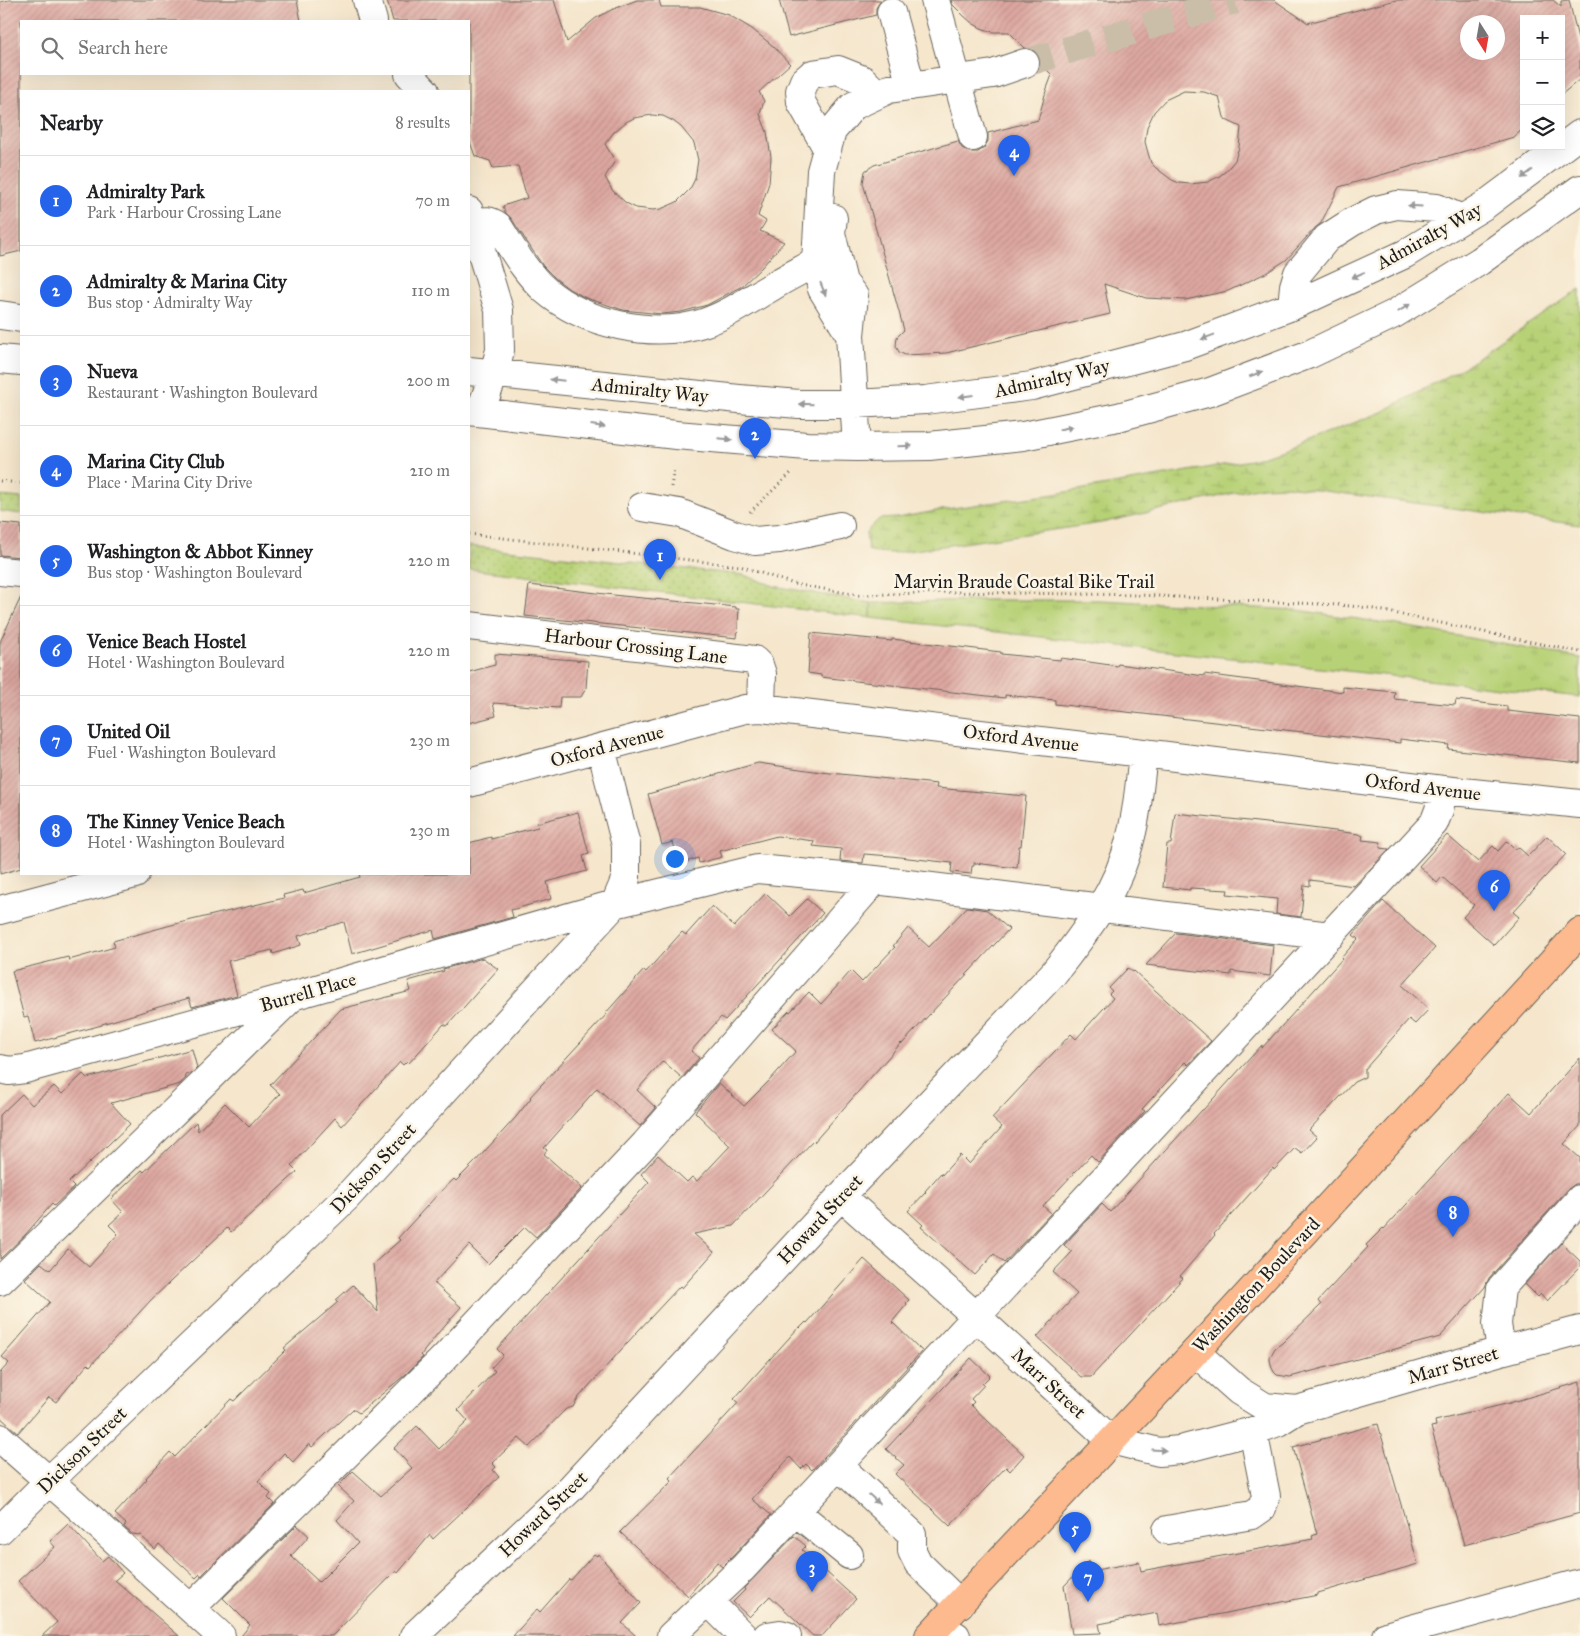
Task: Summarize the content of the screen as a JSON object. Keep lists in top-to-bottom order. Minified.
{"streets":{"main road":["Washington Boulevard"],"street":["Admiralty Way","Harbour Crossing Lane","Oxford Avenue","Burrell Place","Dickson Street","Howard Street","Marr Street"],"path":["Marvin Braude Coastal Bike Trail"]},"crossings":[["Harbour Crossing Lane","Oxford Avenue"],["Oxford Avenue","Dickson Street"],["Oxford Avenue","Howard Street"],["Burrell Place","Dickson Street"],["Burrell Place","Howard Street"],["Howard Street","Marr Street"],["Washington Boulevard","Marr Street"]],"north":"bottom","page":{"map_buttons":["+","−"],"search":"Search here","heading":["Nearby","8 results"],"pins":["4","2","1","6","8","5","3","7"],"list":[{"mark":"1","name":"Admiralty Park","note":"Park · Harbour Crossing Lane","value":"70 m"},{"mark":"2","name":"Admiralty & Marina City","note":"Bus stop · Admiralty Way","value":"110 m"},{"mark":"3","name":"Nueva","note":"Restaurant · Washington Boulevard","value":"200 m"},{"mark":"4","name":"Marina City Club","note":"Place · Marina City Drive","value":"210 m"},{"mark":"5","name":"Washington & Abbot Kinney","note":"Bus stop · Washington Boulevard","value":"220 m"},{"mark":"6","name":"Venice Beach Hostel","note":"Hotel · Washington Boulevard","value":"220 m"},{"mark":"7","name":"United Oil","note":"Fuel · Washington Boulevard","value":"230 m"},{"mark":"8","name":"The Kinney Venice Beach","note":"Hotel · Washington Boulevard","value":"230 m"}]}}
